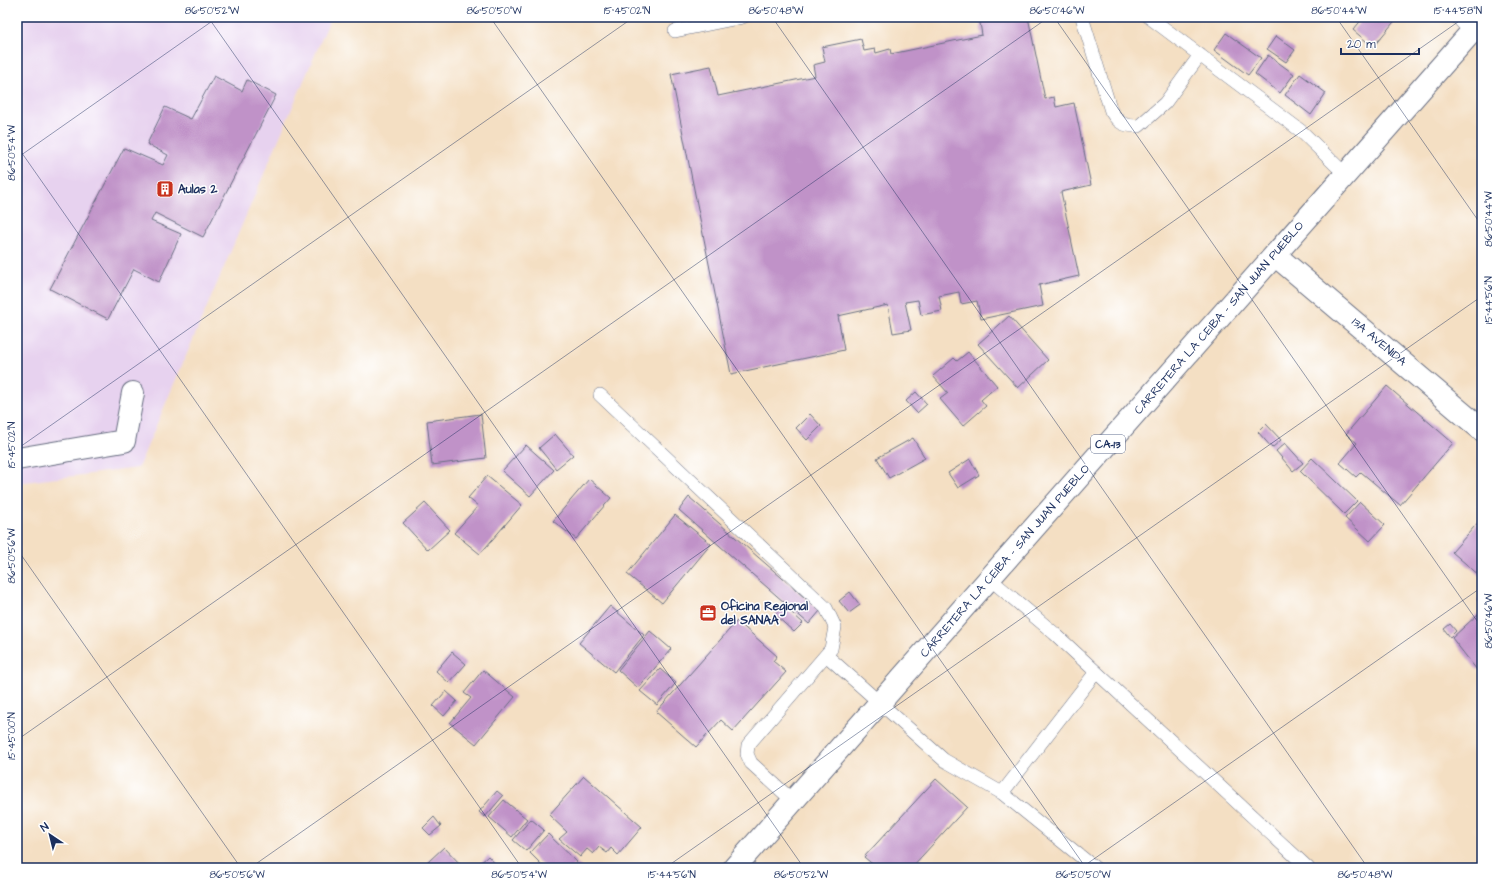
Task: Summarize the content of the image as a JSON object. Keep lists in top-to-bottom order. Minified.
{"streets":{"main road":["CARRETERA LA CEIBA - SAN JUAN PUEBLO","13A AVENIDA","CA-13"]},"crossings":[["CARRETERA LA CEIBA - SAN JUAN PUEBLO","13A AVENIDA"]],"places":{"building":["Aulas 2"],"office":["Oficina Regional del SANAA"]},"scale_bar":"20 m","north":"top left","coordinates":["86°50'52\"W","86°50'50\"W","15°45'02\"N","86°50'48\"W","86°50'46\"W","86°50'44\"W","15°44'58\"N","86°50'54\"W","15°44'56\"N","86°50'56\"W","15°45'00\"N"]}
